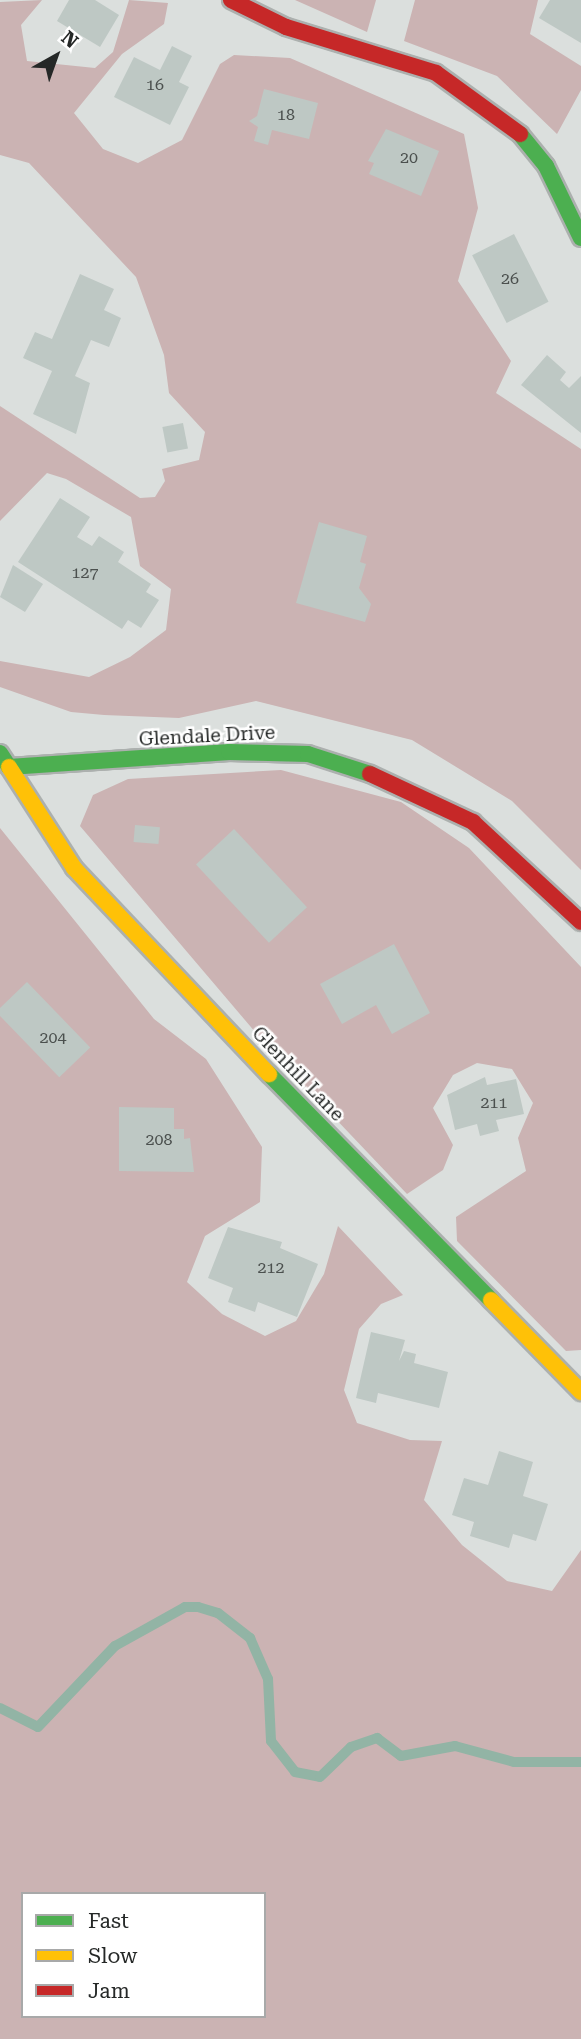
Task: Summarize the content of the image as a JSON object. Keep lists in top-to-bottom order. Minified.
{"streets":{"street":["Glendale Drive","Glenhill Lane"]},"crossings":[["Glendale Drive","Glenhill Lane"]],"house_numbers":["16","18","20","26","127","204","211","208","212"],"legend":["Fast","Slow","Jam"],"north":"top right"}
